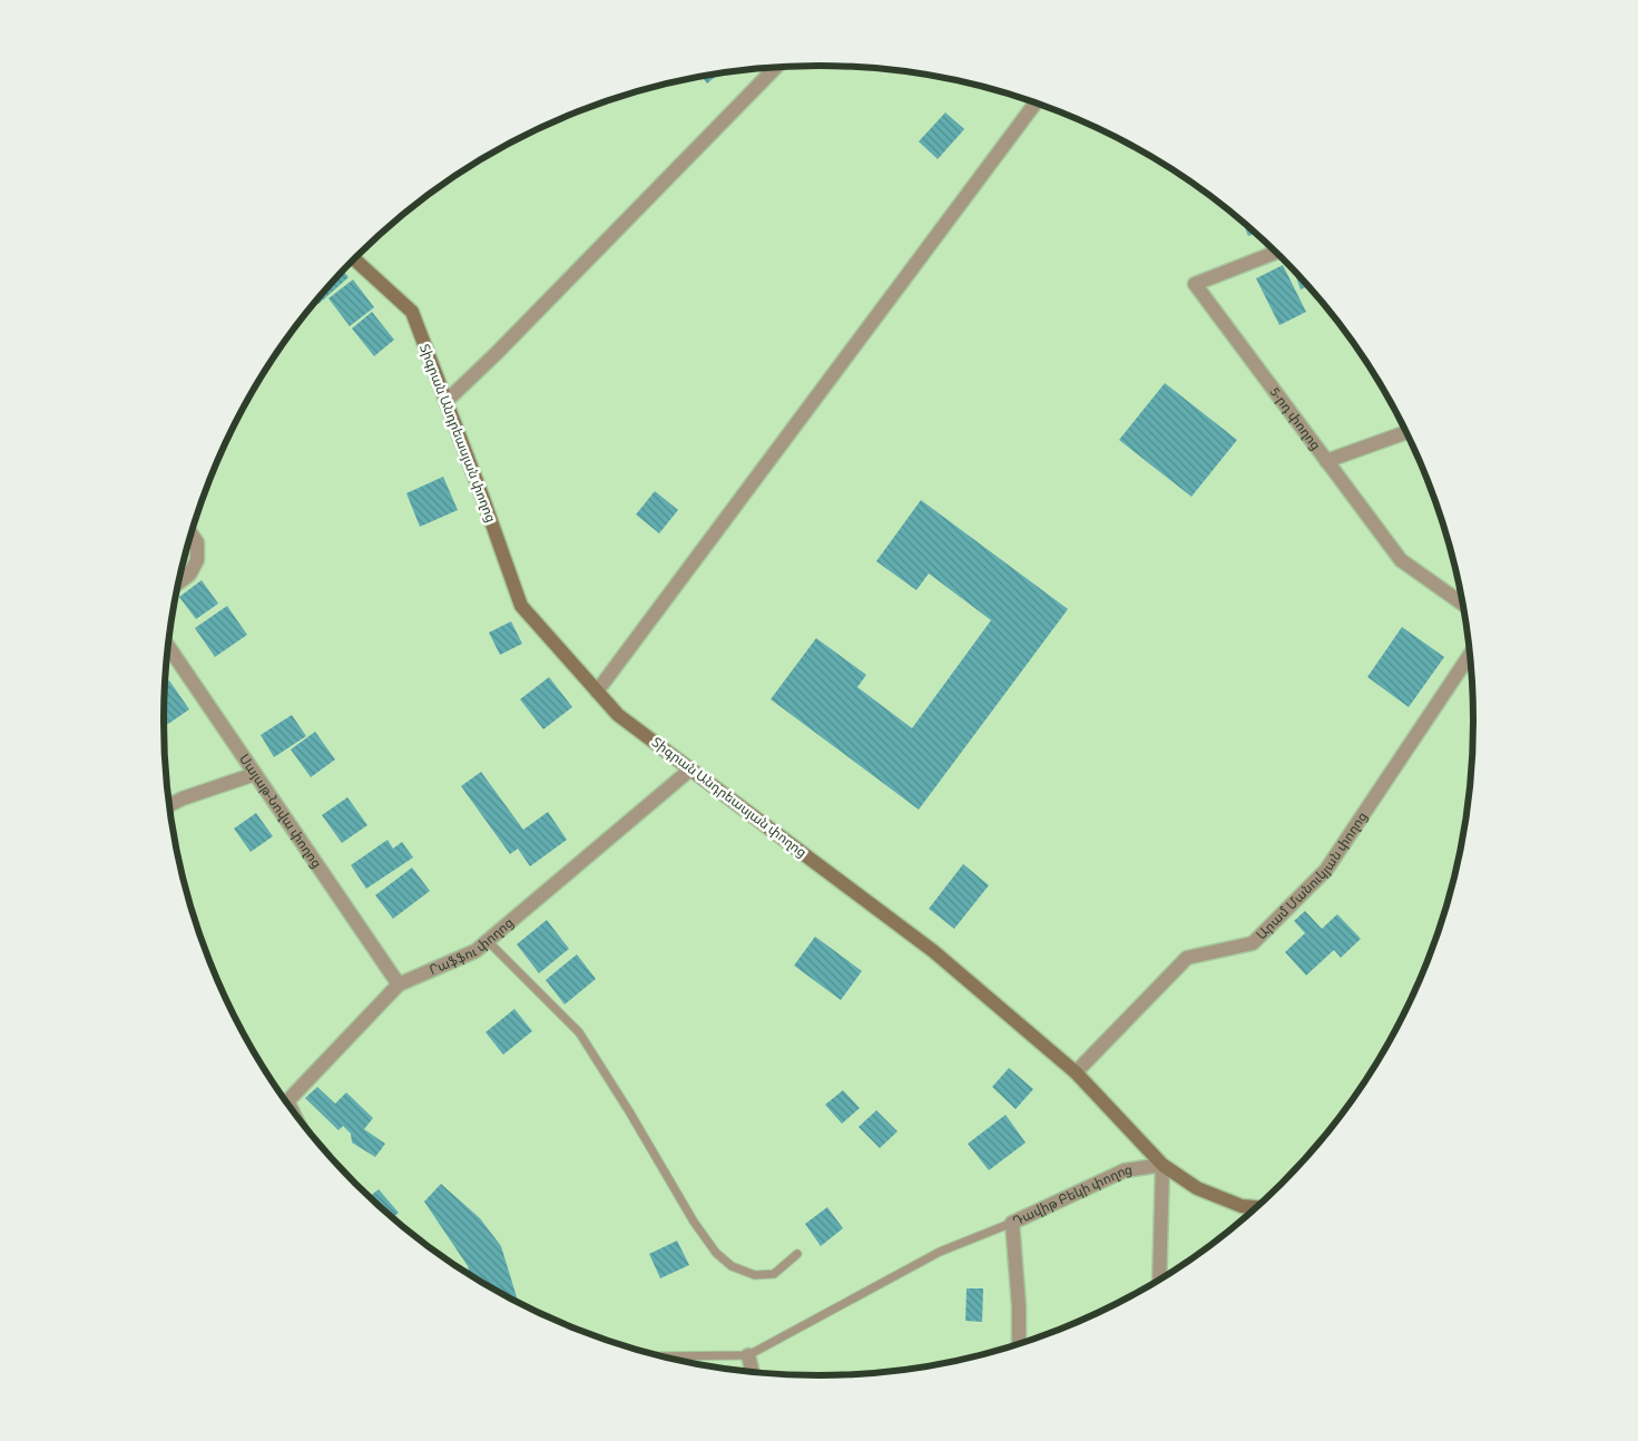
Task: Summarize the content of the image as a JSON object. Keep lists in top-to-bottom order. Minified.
{"streets":{"main road":["Տիգրան Անդրեասյան փողոց"],"street":["5-րդ փողոց","Սայաթ-Նովա փողոց","Արամ Մանուկյան փողոց","Րաֆֆու փողոց","Դավիթ Բեկի փողոց"]},"crossings":[["Տիգրան Անդրեասյան փողոց","Արամ Մանուկյան փողոց"],["Տիգրան Անդրեասյան փողոց","Րաֆֆու փողոց"],["Տիգրան Անդրեասյան փողոց","Դավիթ Բեկի փողոց"],["Սայաթ-Նովա փողոց","Րաֆֆու փողոց"]]}
